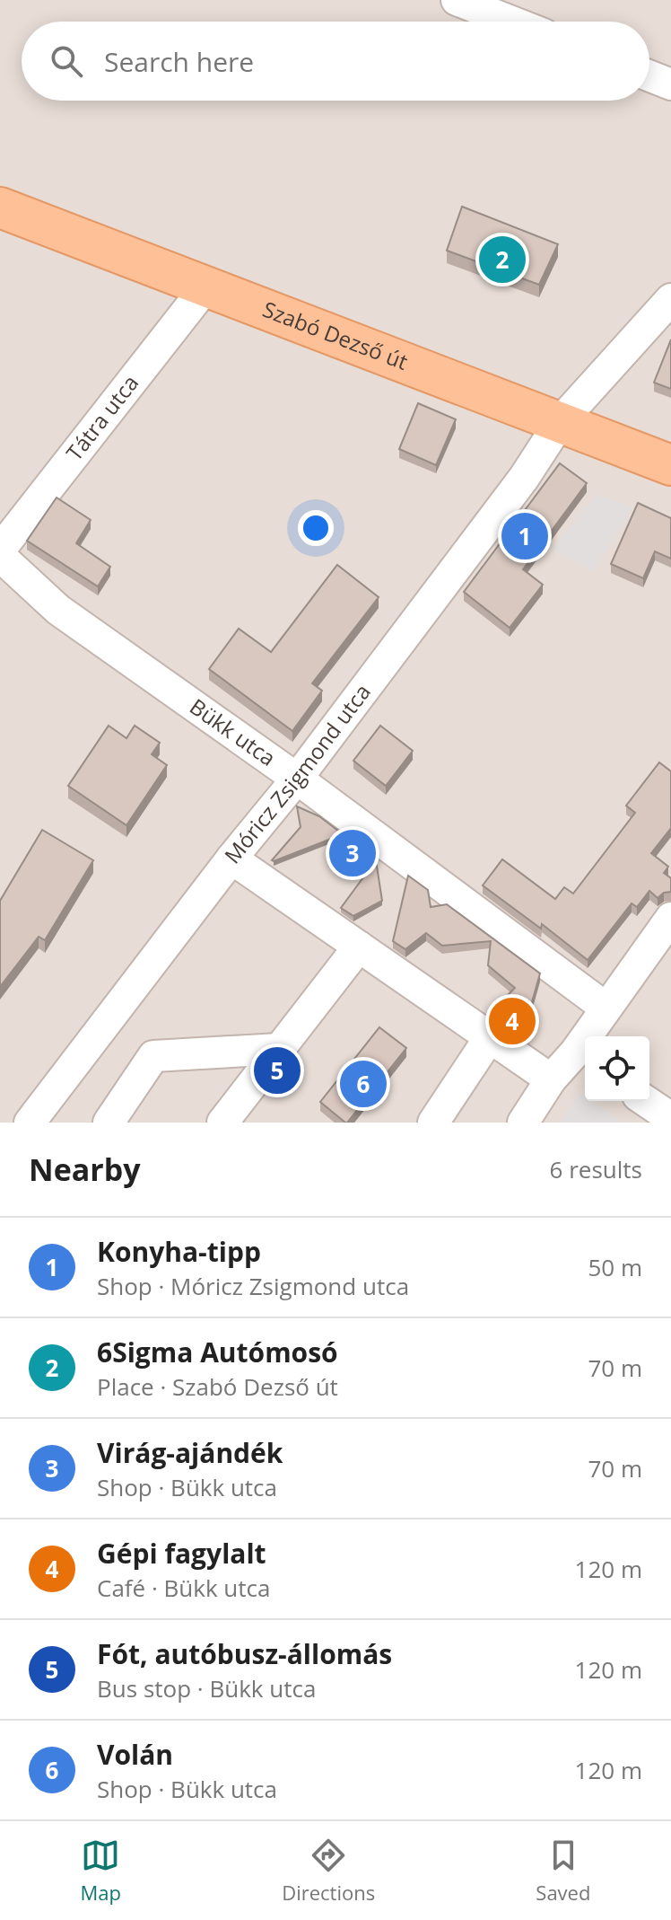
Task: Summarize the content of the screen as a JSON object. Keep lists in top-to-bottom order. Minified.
{"streets":{"main road":["Szabó Dezső út"],"street":["Tátra utca","Bükk utca","Móricz Zsigmond utca"]},"crossings":[["Szabó Dezső út","Tátra utca"],["Szabó Dezső út","Móricz Zsigmond utca"],["Bükk utca","Móricz Zsigmond utca"]],"page":{"search":"Search here","pins":["2","1","3","4","5","6"],"heading":["Nearby","6 results"],"list":[{"mark":"1","name":"Konyha-tipp","note":"Shop · Móricz Zsigmond utca","value":"50 m"},{"mark":"2","name":"6Sigma Autómosó","note":"Place · Szabó Dezső út","value":"70 m"},{"mark":"3","name":"Virág-ajándék","note":"Shop · Bükk utca","value":"70 m"},{"mark":"4","name":"Gépi fagylalt","note":"Café · Bükk utca","value":"120 m"},{"mark":"5","name":"Fót, autóbusz-állomás","note":"Bus stop · Bükk utca","value":"120 m"},{"mark":"6","name":"Volán","note":"Shop · Bükk utca","value":"120 m"}],"nav":["Map","Directions","Saved"]}}
